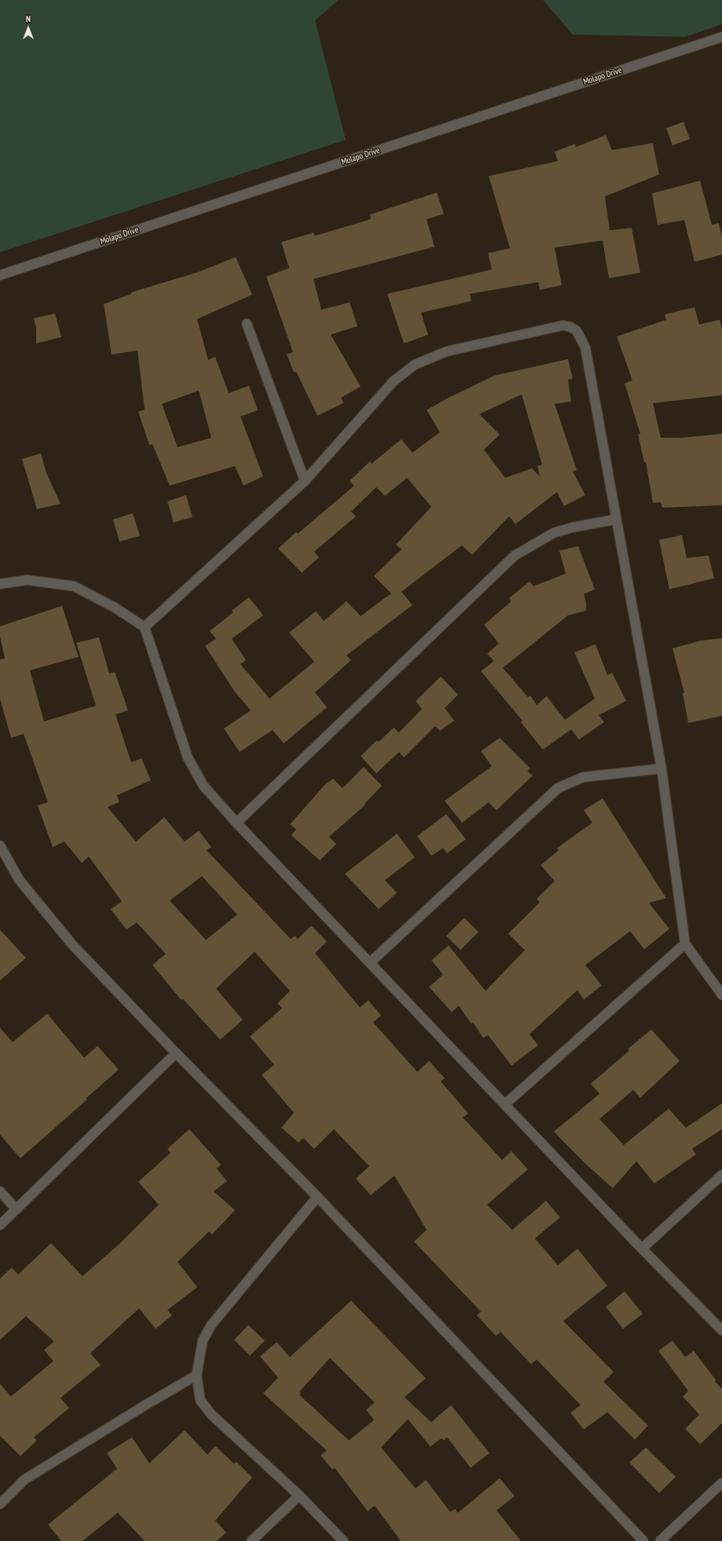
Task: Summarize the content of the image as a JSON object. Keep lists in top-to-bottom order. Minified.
{"streets":{"street":["Molapo Drive"]},"north":"top"}
